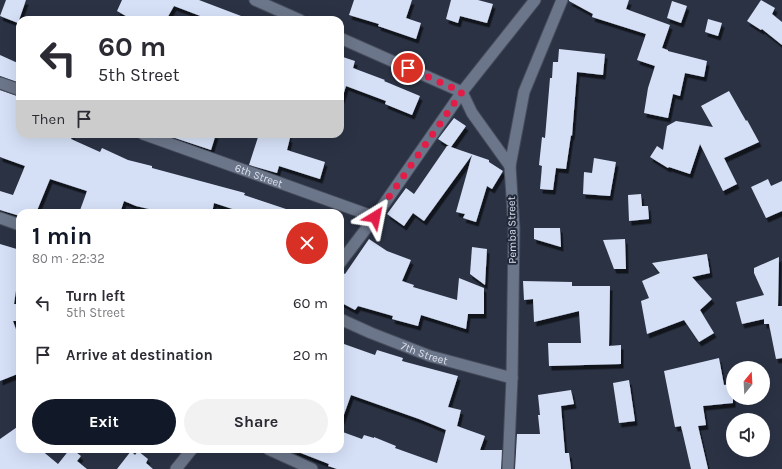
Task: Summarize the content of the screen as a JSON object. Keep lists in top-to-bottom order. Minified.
{"streets":{"street":["6th Street","Pemba Street","7th Street"]},"crossings":[["Pemba Street","7th Street"]],"north":"top","page":{"turn":["60 m","5th Street"],"then":"Then","heading":["1 min","80 m · 22:32"],"list":[{"name":"Turn left","note":"5th Street","value":"60 m"},{"name":"Arrive at destination","value":"20 m"}],"buttons":["Exit","Share"]}}
